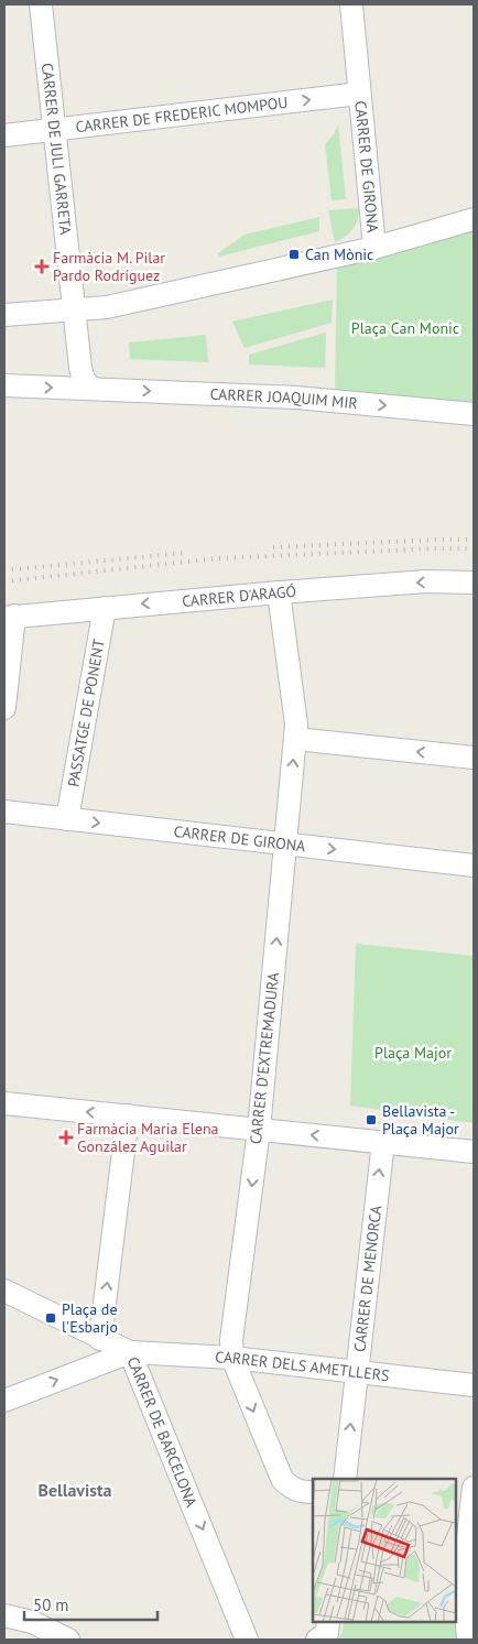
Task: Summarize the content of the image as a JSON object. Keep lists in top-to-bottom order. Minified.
{"streets":{"street":["CARRER DE FREDERIC MOMPOU","CARRER DE JULI GARRETA","CARRER DE GIRONA","CARRER JOAQUIM MIR","CARRER D'ARAGÓ","PASSATGE DE PONENT","CARRER D'EXTREMADURA","CARRER DE MENORCA","CARRER DELS AMETLLERS","CARRER DE BARCELONA"]},"crossings":[["CARRER DE FREDERIC MOMPOU","CARRER DE JULI GARRETA"],["CARRER DE FREDERIC MOMPOU","CARRER DE GIRONA"],["CARRER DE JULI GARRETA","CARRER DE GIRONA"],["CARRER DE JULI GARRETA","CARRER JOAQUIM MIR"],["CARRER DE GIRONA","PASSATGE DE PONENT"],["CARRER DE GIRONA","CARRER D'EXTREMADURA"],["CARRER D'ARAGÓ","PASSATGE DE PONENT"],["CARRER D'ARAGÓ","CARRER D'EXTREMADURA"],["CARRER D'EXTREMADURA","CARRER DELS AMETLLERS"],["CARRER DE MENORCA","CARRER DELS AMETLLERS"],["CARRER DELS AMETLLERS","CARRER DE BARCELONA"]],"one_way":["CARRER DE FREDERIC MOMPOU","CARRER JOAQUIM MIR","CARRER DE MENORCA","CARRER DE BARCELONA"],"districts":["Bellavista"],"parks":["Plaça Can Monic","Plaça Major"],"places":{"transit":["Can Mònic","Bellavista - Plaça Major","Plaça de l'Esbarjo"],"health":["Farmàcia M. Pilar Pardo Rodríguez","Farmàcia Maria Elena González Aguilar"]},"scale_bar":"50 m"}
